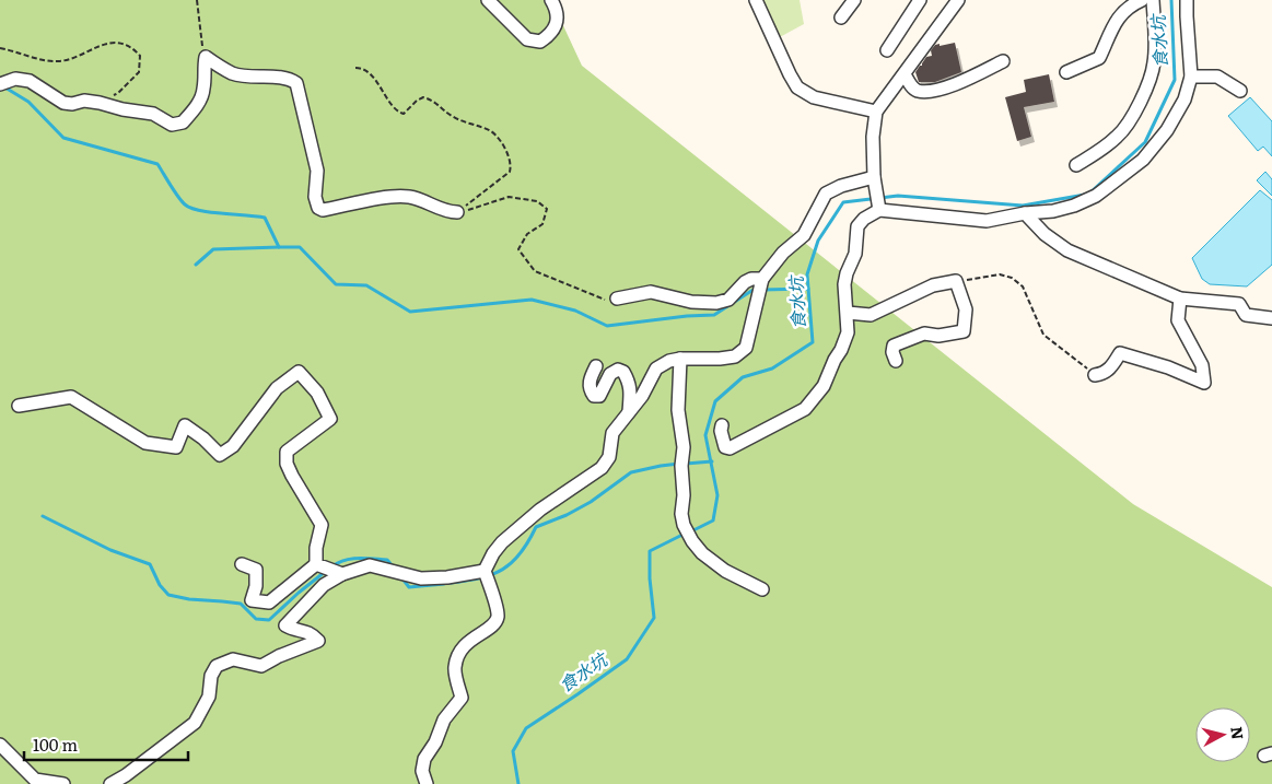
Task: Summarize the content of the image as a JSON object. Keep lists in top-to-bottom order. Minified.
{"water":["食水坑"],"scale_bar":"100 m","north":"right"}
